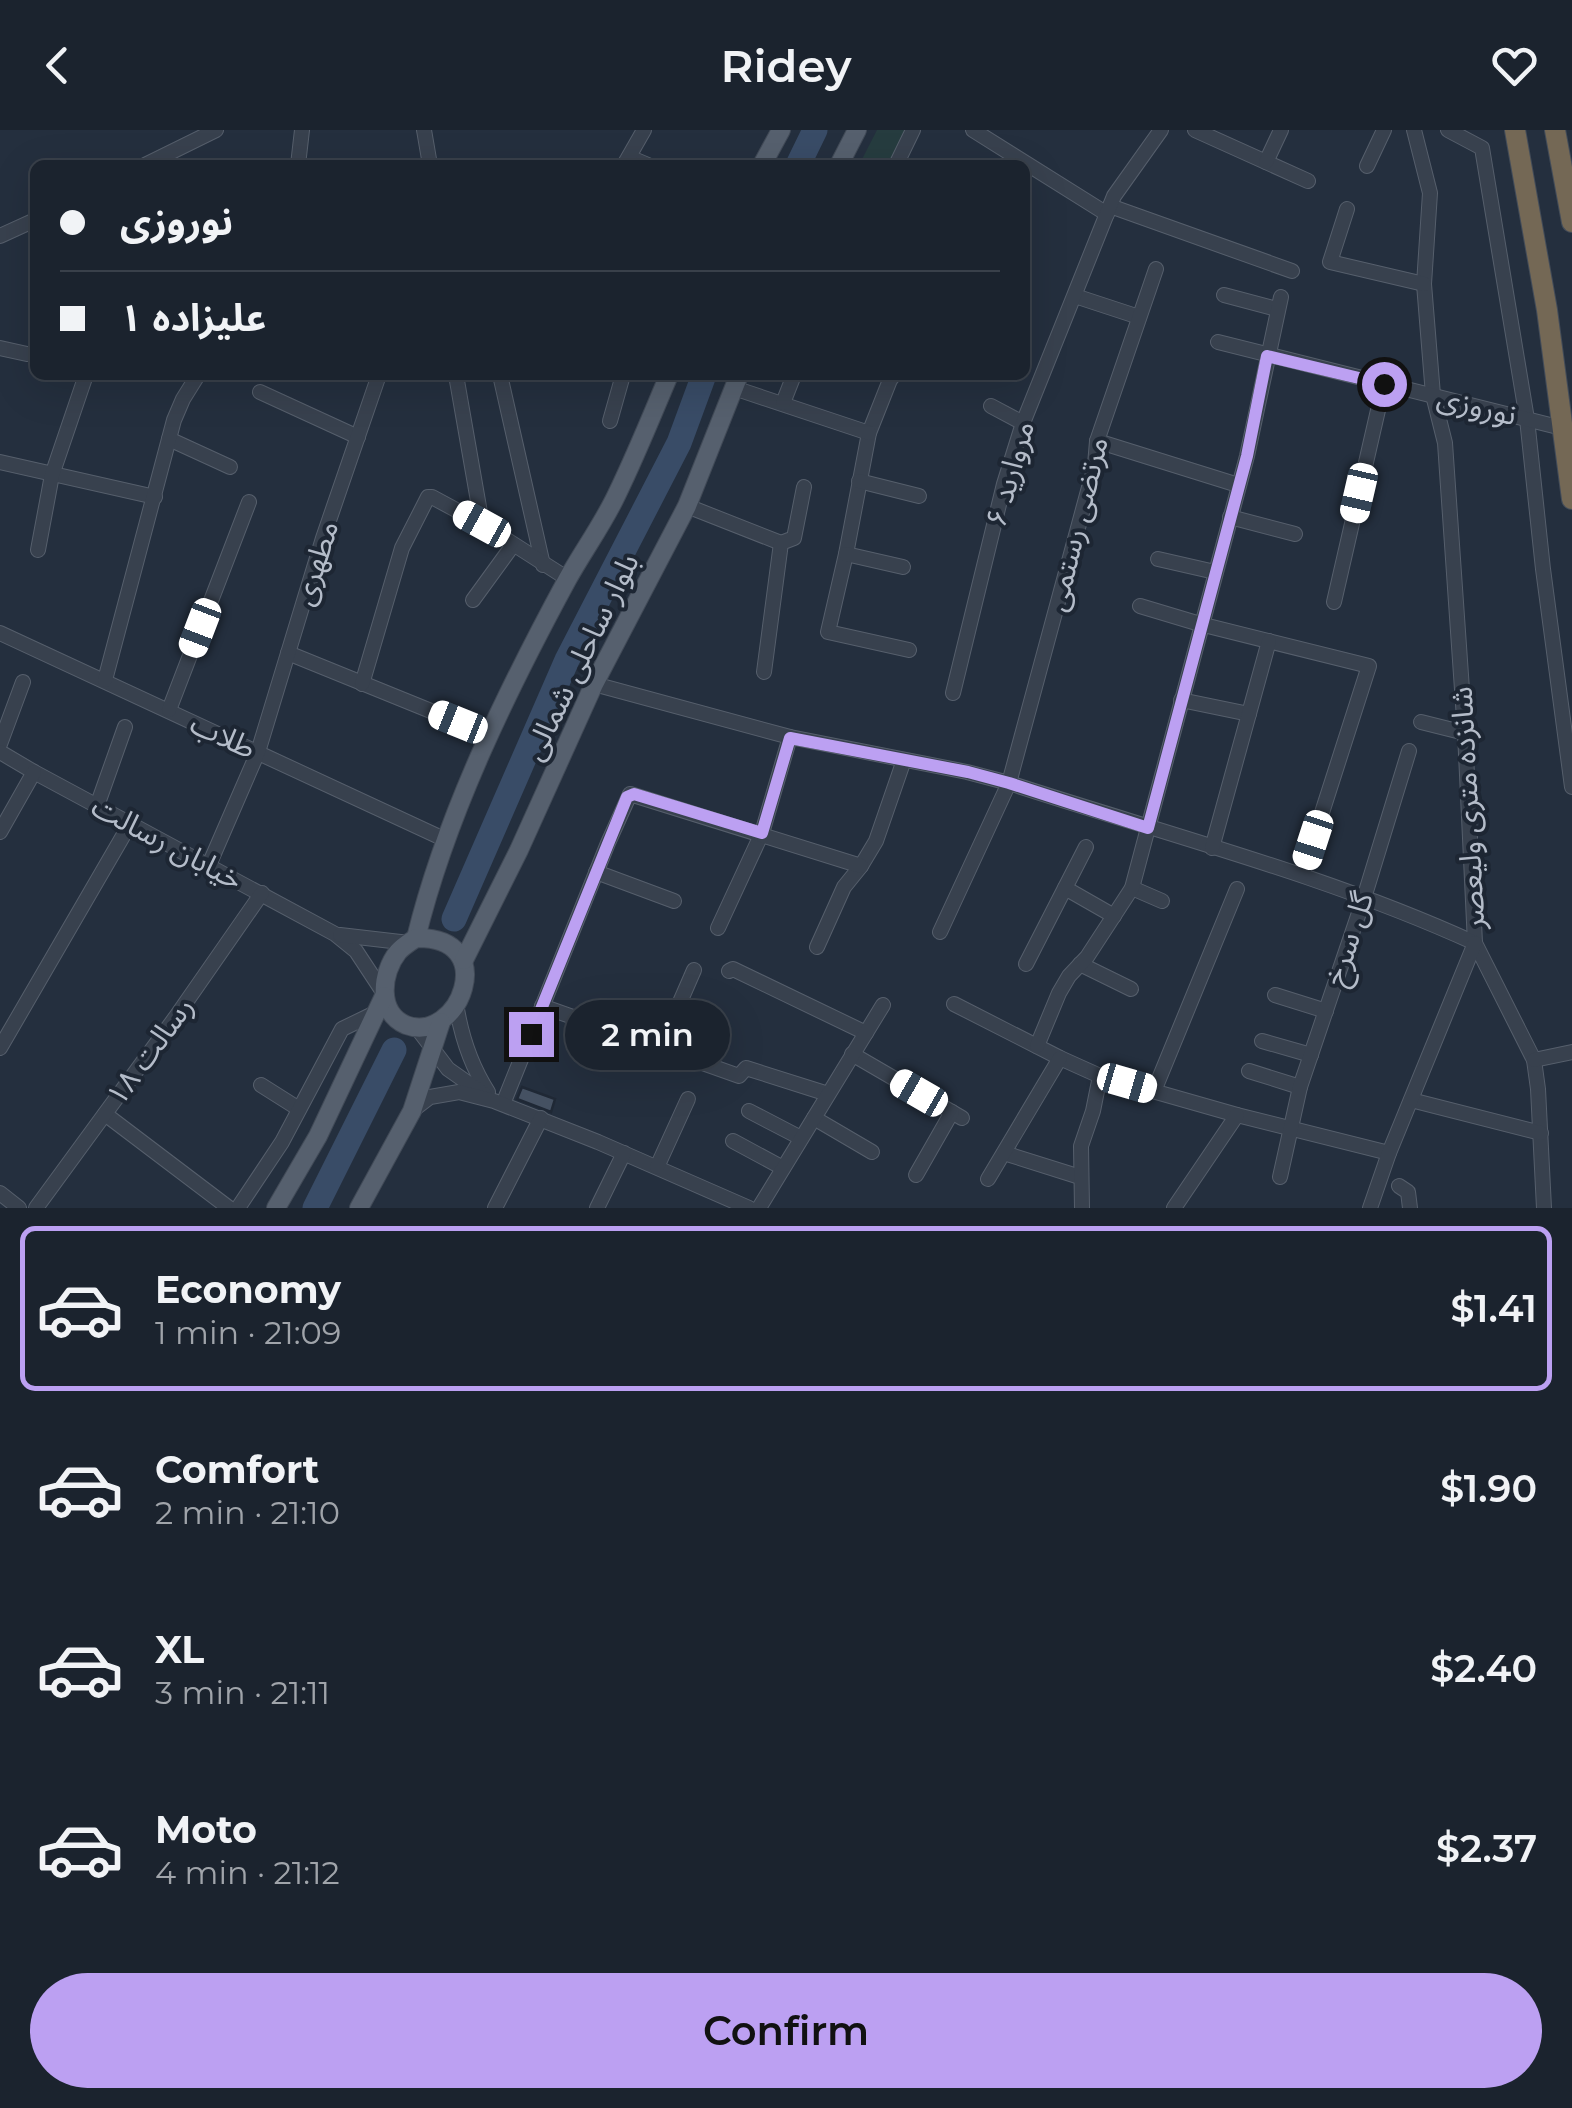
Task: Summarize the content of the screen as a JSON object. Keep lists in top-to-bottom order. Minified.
{"streets":{"main road":["بلوار ساحلی شمالی"],"street":["نوروزی","مروارید ۶","مرتضی رستمی","مطهری","طلاب","شانزده متری ولیعصر","خیابان رسالت","گل سرخ","رسالت ۱۸"]},"crossings":[["نوروزی","شانزده متری ولیعصر"],["مطهری","طلاب"],["مطهری","خیابان رسالت"],["بلوار ساحلی شمالی","طلاب"],["بلوار ساحلی شمالی","خیابان رسالت"],["خیابان رسالت","رسالت ۱۸"]],"page":{"header":"Ridey","banner":["نوروزی","علیزاده ۱"],"bubble":"2 min","list":[{"name":"Economy","note":"1 min · 21:09","value":"$1.41"},{"name":"Comfort","note":"2 min · 21:10","value":"$1.90"},{"name":"XL","note":"3 min · 21:11","value":"$2.40"},{"name":"Moto","note":"4 min · 21:12","value":"$2.37"}],"buttons":"Confirm"}}
